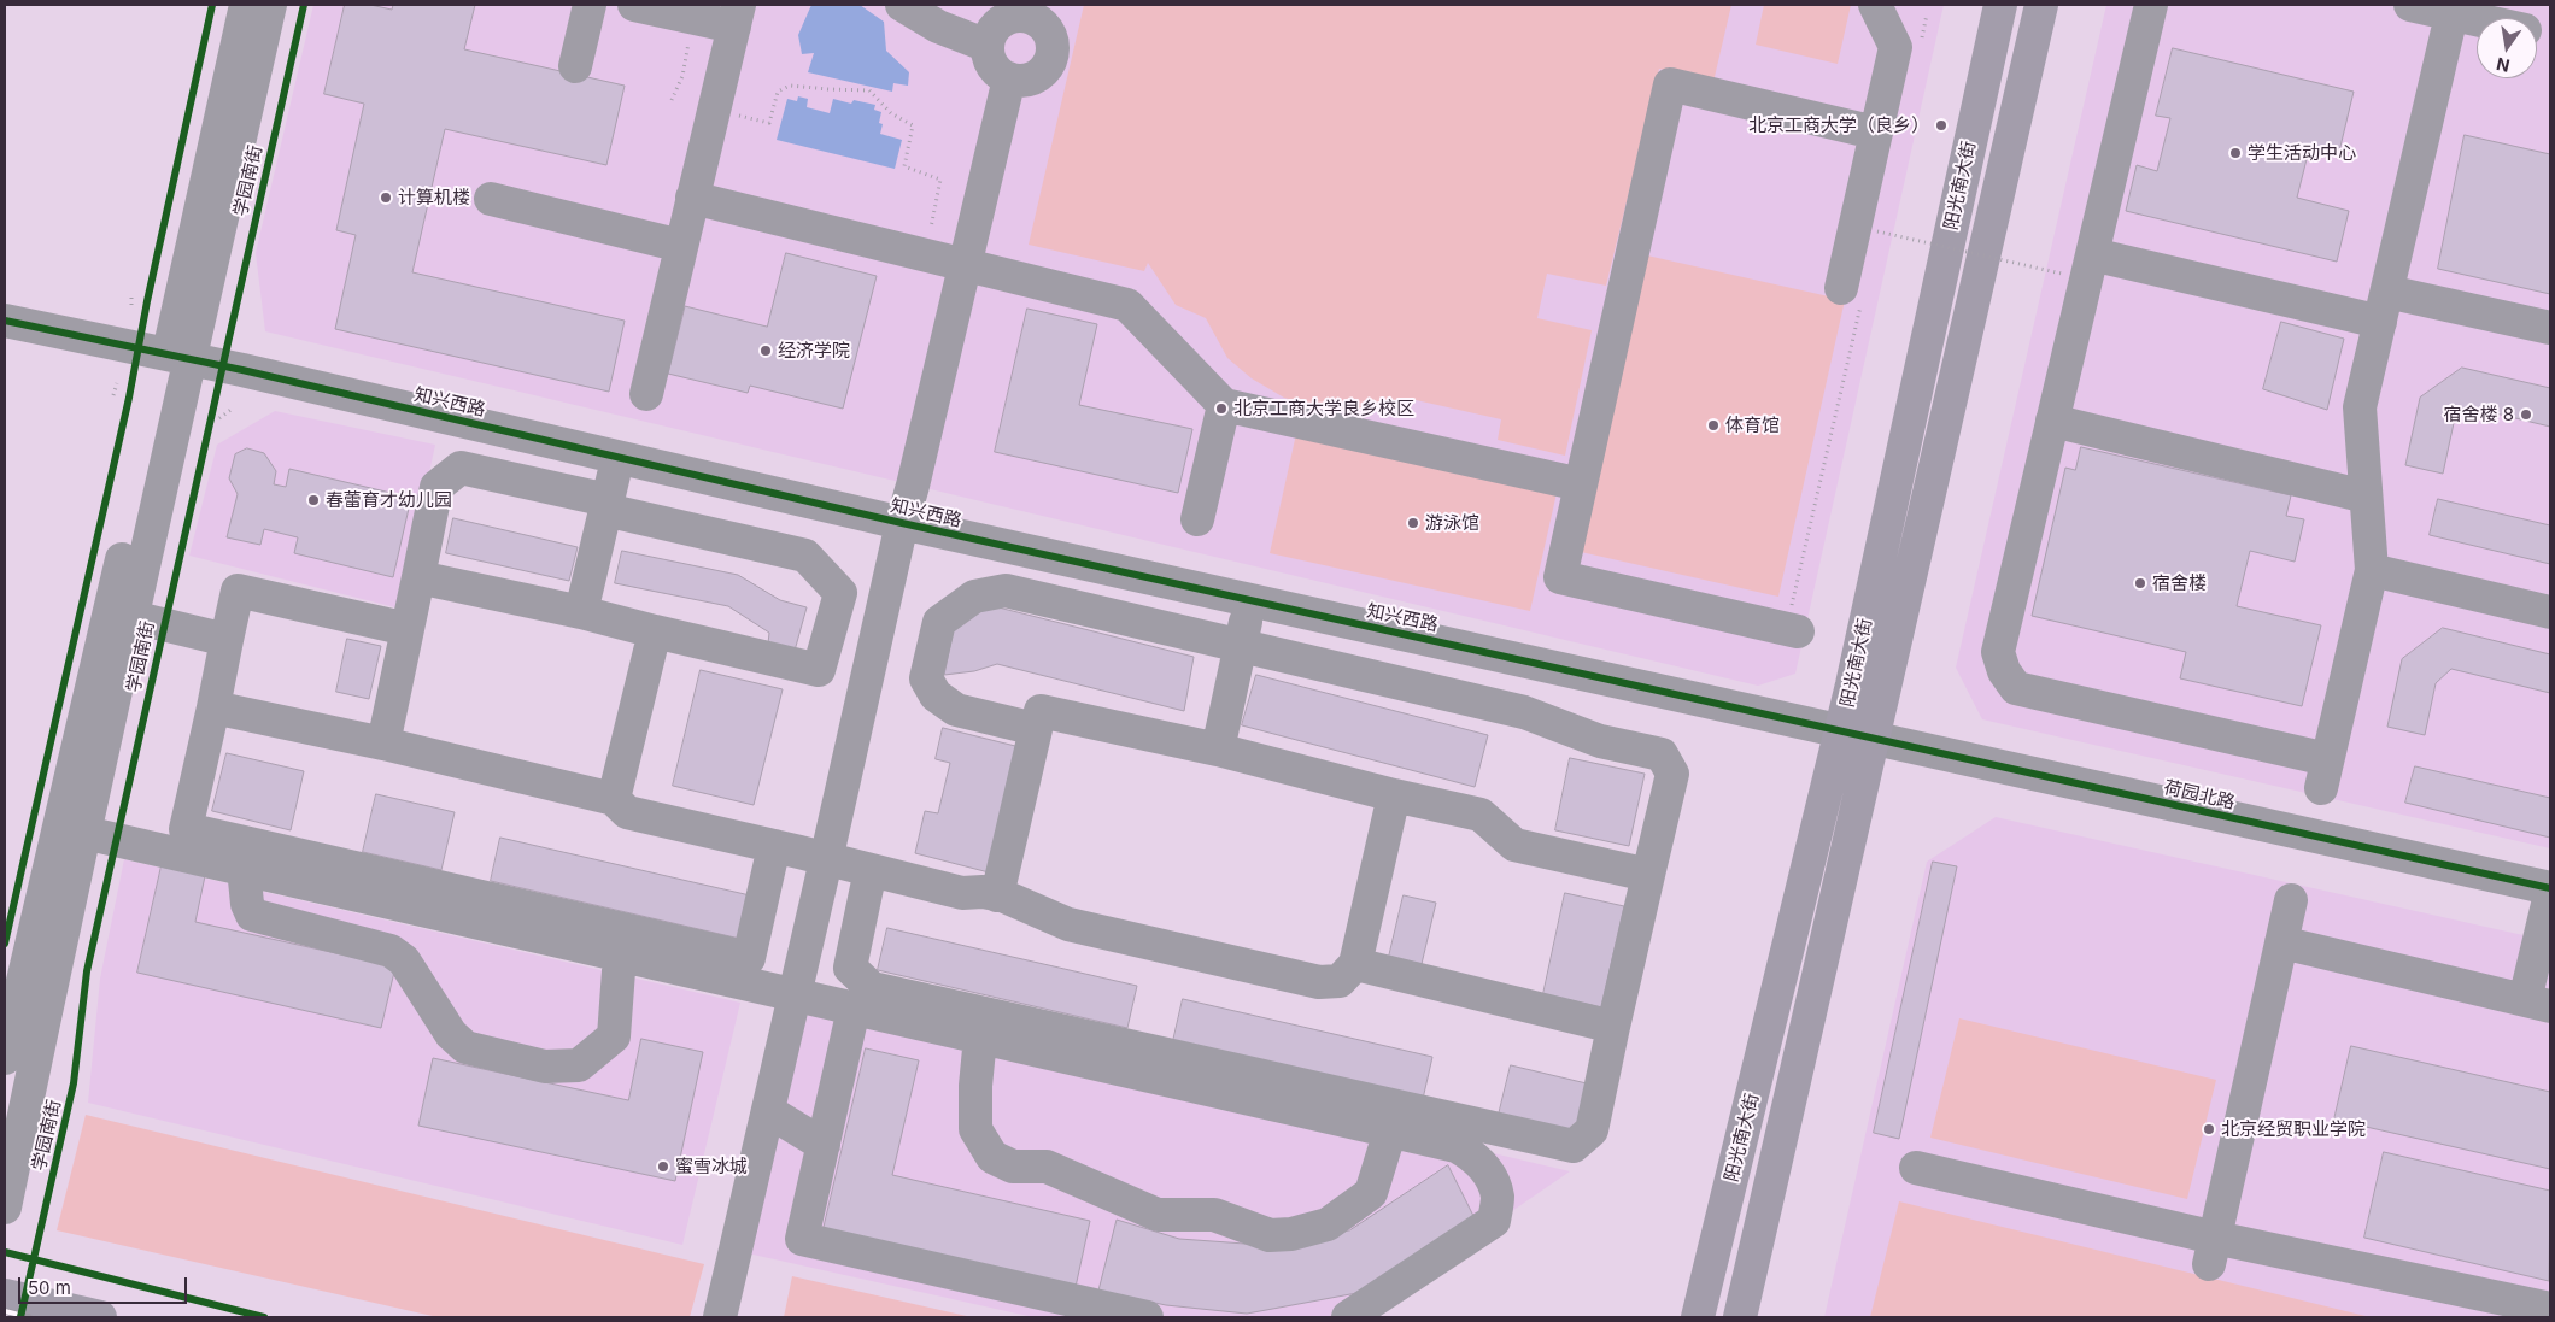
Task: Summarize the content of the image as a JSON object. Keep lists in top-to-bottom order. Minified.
{"streets":{"main road":["阳光南大街"],"street":["学园南街","知兴西路","荷园北路"]},"crossings":[["学园南街","知兴西路"],["阳光南大街","知兴西路"],["阳光南大街","荷园北路"],["知兴西路","荷园北路"]],"places":["北京工商大学（良乡）","学生活动中心","计算机楼","经济学院","北京工商大学良乡校区","宿舍楼 8","体育馆","春蕾育才幼儿园","游泳馆","宿舍楼","北京经贸职业学院","蜜雪冰城"],"scale_bar":"50 m","north":"bottom"}
